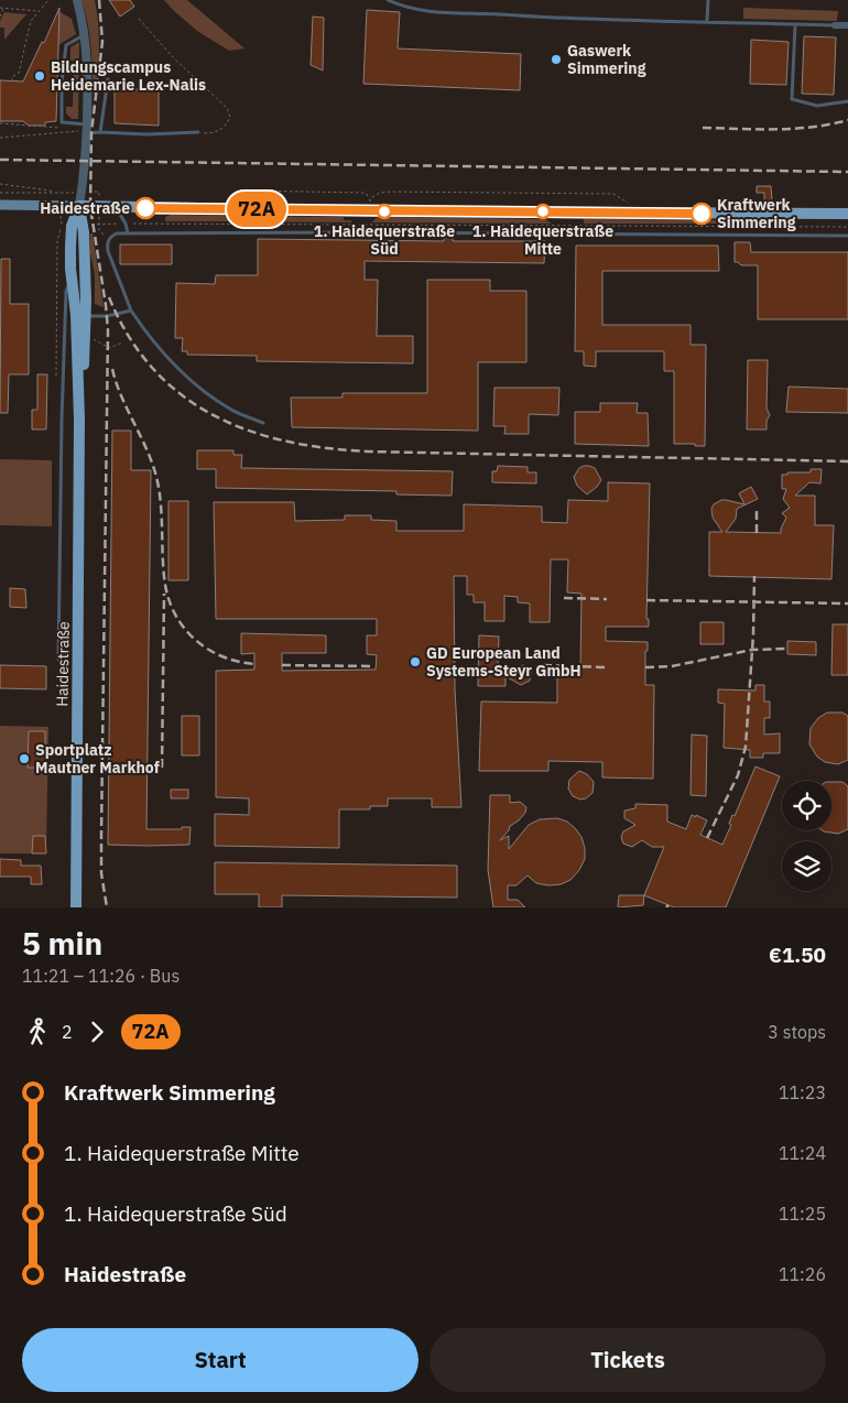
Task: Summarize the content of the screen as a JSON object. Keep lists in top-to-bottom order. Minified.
{"streets":{"main road":["Haidestraße"]},"places":["Gaswerk Simmering","Bildungscampus Heidemarie Lex-Nalis","Haidestraße","1. Haidequerstraße Süd","1. Haidequerstraße Mitte","Kraftwerk Simmering","GD European Land Systems-Steyr GmbH","Sportplatz Mautner Markhof"],"lines":["bus line 72A"],"page":{"on_map":"72A","heading":["5 min","11:21 – 11:26 · Bus","€1.50"],"legs":["2","72A","3 stops"],"list":[{"name":"Kraftwerk Simmering","value":"11:23"},{"name":"1. Haidequerstraße Mitte","value":"11:24"},{"name":"1. Haidequerstraße Süd","value":"11:25"},{"name":"Haidestraße","value":"11:26"}],"buttons":["Start","Tickets"]}}
